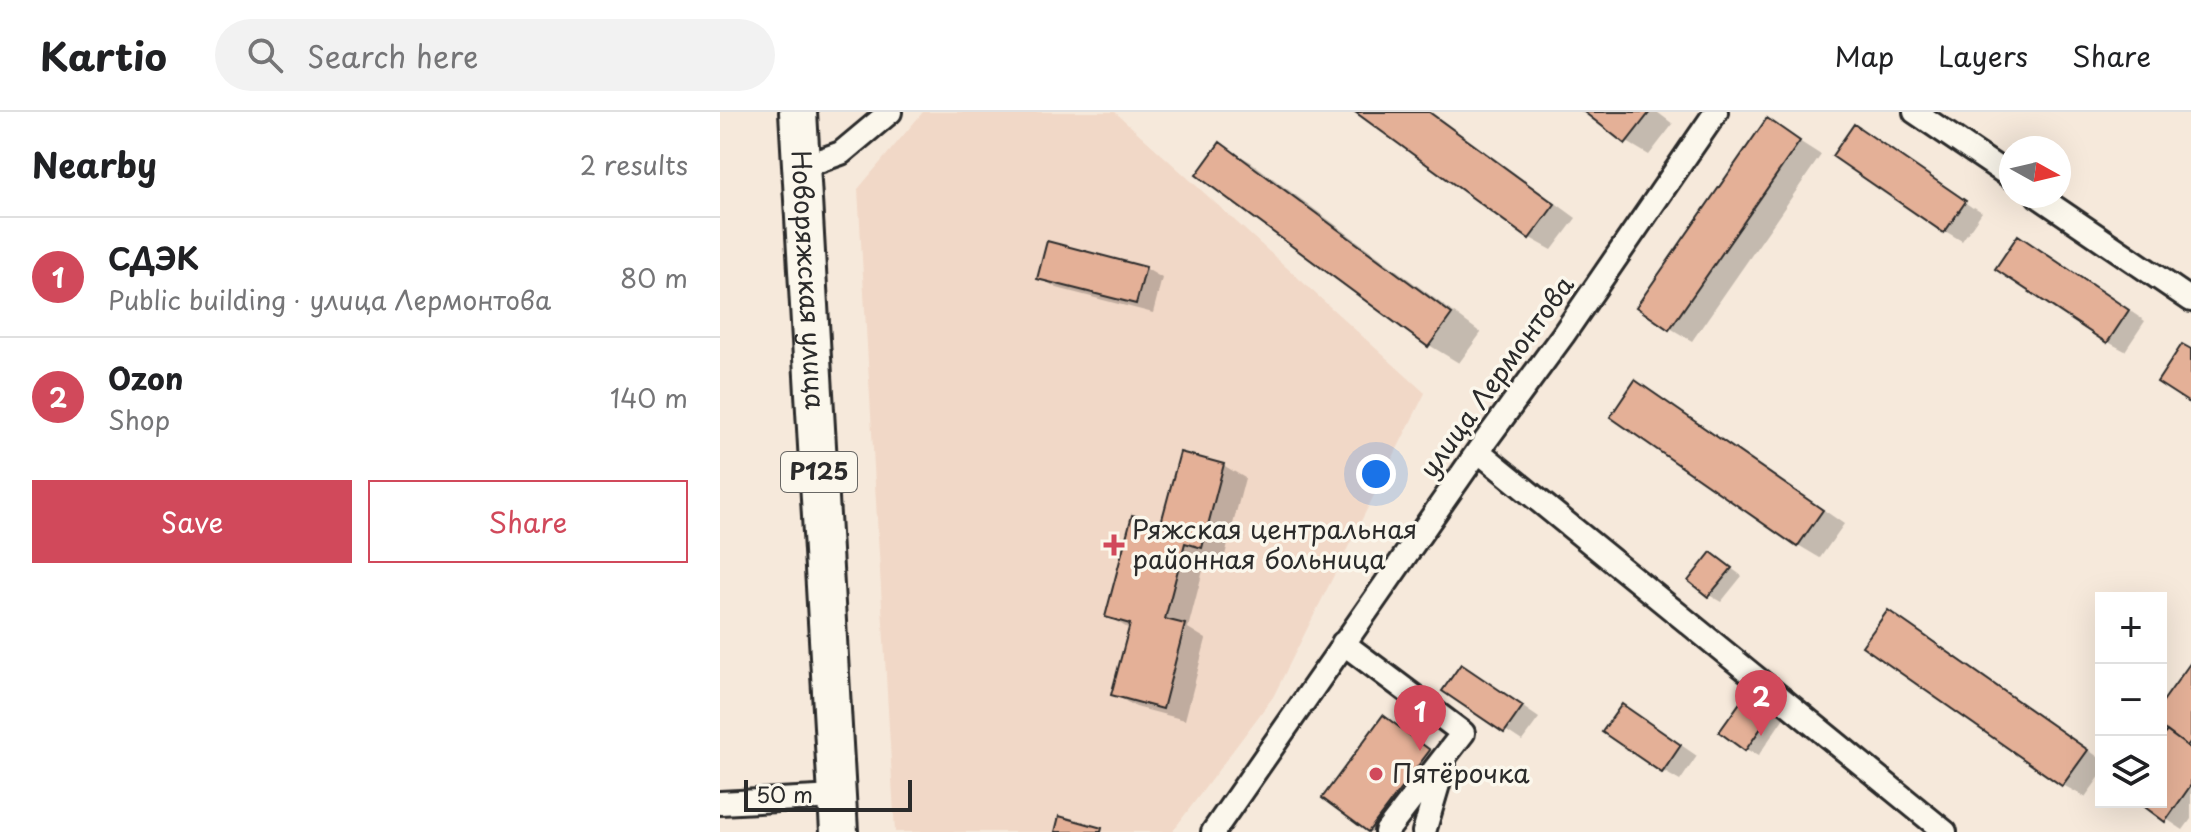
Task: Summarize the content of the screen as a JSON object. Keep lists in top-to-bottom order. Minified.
{"streets":{"main road":["Новоряжская улица","Р125"],"street":["улица Лермонтова"]},"places":{"health":["Ряжская центральная районная больница"],"other":["Пятёрочка"]},"scale_bar":"50 m","north":"right","page":{"header":"Kartio","search":"Search here","nav":["Map","Layers","Share"],"heading":["Nearby","2 results"],"list":[{"mark":"1","name":"СДЭК","note":"Public building · улица Лермонтова","value":"80 m"},{"mark":"2","name":"Ozon","note":"Shop","value":"140 m"}],"buttons":["Save","Share"],"map_buttons":["+","−"],"pins":["2","1"],"scale":"50 m"}}
